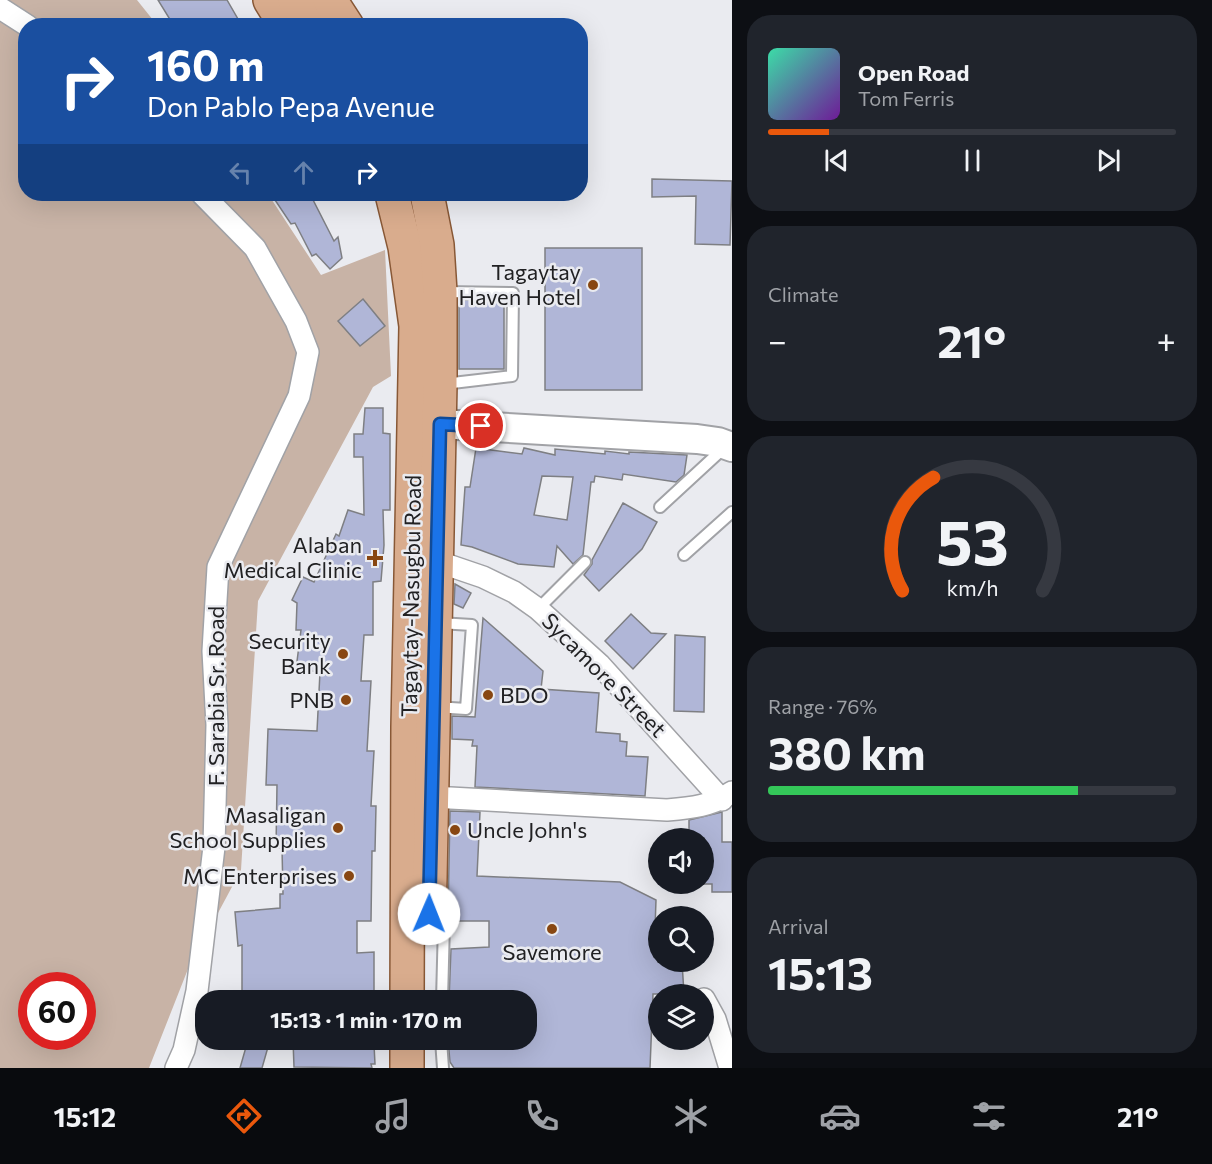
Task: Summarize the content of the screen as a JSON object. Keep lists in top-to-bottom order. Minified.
{"streets":{"main road":["Tagaytay-Nasugbu Road"],"street":["Sycamore Street","F. Sarabia Sr. Road"]},"crossings":[["Tagaytay-Nasugbu Road","Sycamore Street"]],"places":{"other":["Tagaytay Haven Hotel","Security Bank","BDO","PNB","Masaligan School Supplies","Uncle John's","MC Enterprises","Savemore"],"health":["Alaban Medical Clinic"]},"page":{"turn":["160 m","Don Pablo Pepa Avenue"],"song":["Open Road","Tom Ferris"],"tile":["Climate",["Range · 76%","380 km"],["Arrival","15:13"]],"heat":["−","21°","+"],"limit":"60","trip":"15:13 · 1 min · 170 m","tabs":["15:12","21°"],"gauge":["53","km/h"]}}
